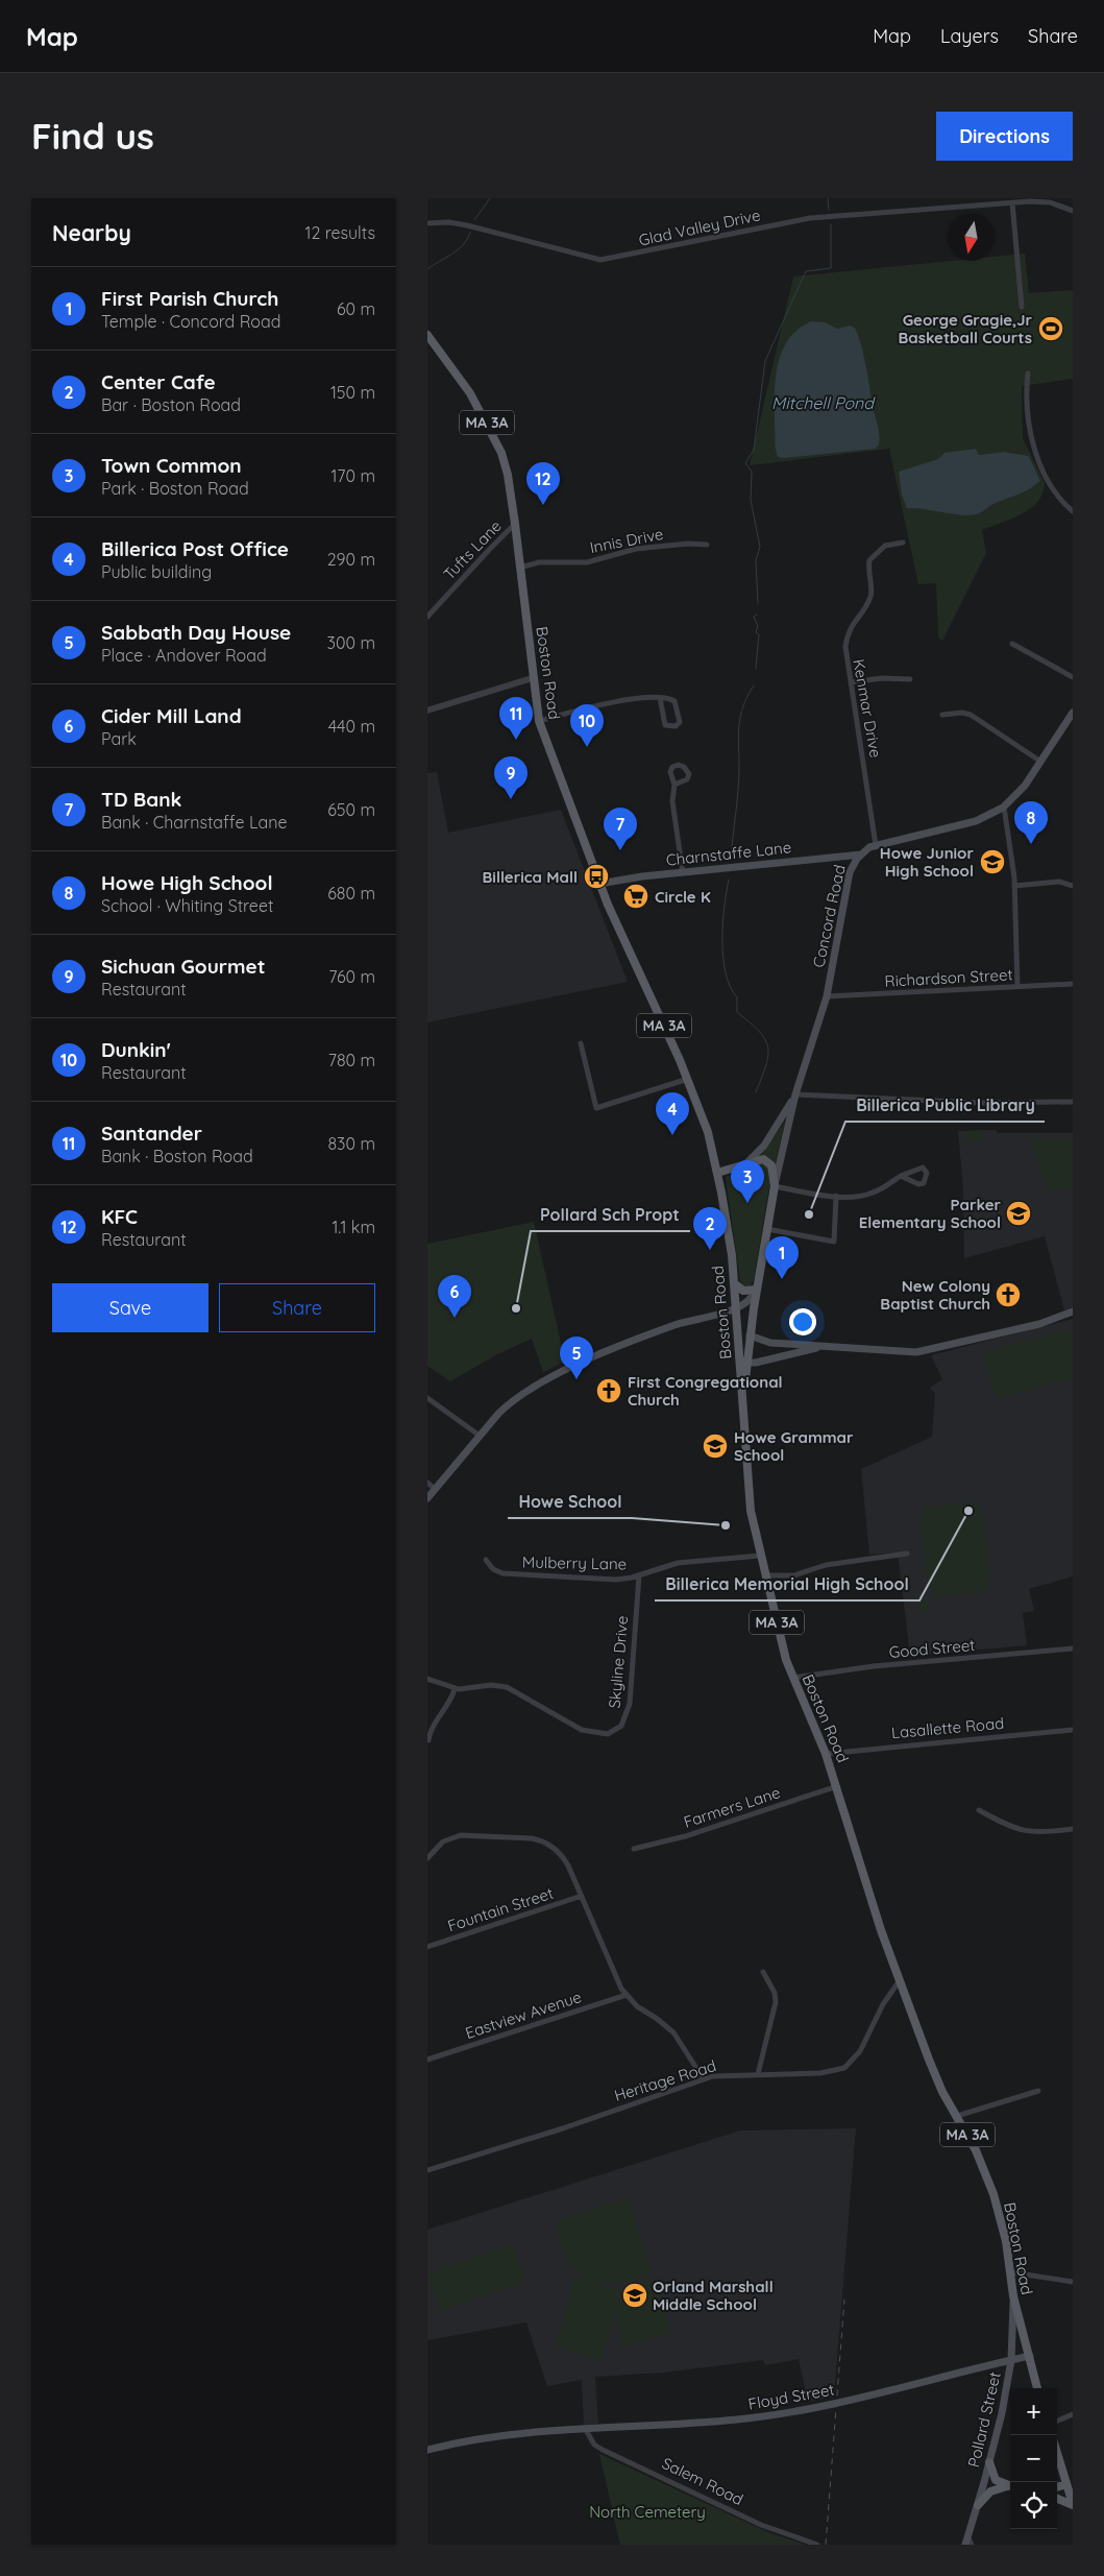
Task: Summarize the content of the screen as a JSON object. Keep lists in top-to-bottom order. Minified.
{"streets":{"main road":["MA 3A","Boston Road","Charnstaffe Lane","Concord Road","Floyd Street","Pollard Street"],"street":["Glad Valley Drive","Innis Drive","Tufts Lane","Kenmar Drive","Richardson Street","Mulberry Lane","Good Street","Skyline Drive","Lasallette Road","Farmers Lane","Fountain Street","Eastview Avenue","Heritage Road","Salem Road"]},"crossings":[["MA 3A","Boston Road"],["MA 3A","Concord Road"],["Innis Drive","Boston Road"],["Tufts Lane","Boston Road"],["Boston Road","Charnstaffe Lane"],["Boston Road","Concord Road"],["Boston Road","Mulberry Lane"],["Boston Road","Good Street"],["Boston Road","Lasallette Road"],["Boston Road","Farmers Lane"],["Boston Road","Heritage Road"],["Boston Road","Floyd Street"],["Boston Road","Pollard Street"],["Kenmar Drive","Concord Road"],["Charnstaffe Lane","Concord Road"],["Concord Road","Richardson Street"],["Mulberry Lane","Skyline Drive"],["Floyd Street","Pollard Street"],["Floyd Street","Salem Road"]],"water":["Mitchell Pond"],"parks":["North Cemetery"],"places":{"sports":["George Gragie,Jr Basketball Courts"],"school or university":["Howe Junior High School","Parker Elementary School","Howe Grammar School","Orland Marshall Middle School"],"bus stop":["Billerica Mall"],"supermarket":["Circle K"],"other":["Billerica Public Library","Pollard Sch Propt","Billerica Memorial High School","Howe School"],"church":["New Colony Baptist Church","First Congregational Church"]},"north":"bottom","page":{"header":"Map","nav":["Map","Layers","Share"],"buttons":["Directions",["Save","Share"]],"title":"Find us","heading":["Nearby","12 results"],"list":[{"mark":"1","name":"First Parish Church","note":"Temple · Concord Road","value":"60 m"},{"mark":"2","name":"Center Cafe","note":"Bar · Boston Road","value":"150 m"},{"mark":"3","name":"Town Common","note":"Park · Boston Road","value":"170 m"},{"mark":"4","name":"Billerica Post Office","note":"Public building","value":"290 m"},{"mark":"5","name":"Sabbath Day House","note":"Place · Andover Road","value":"300 m"},{"mark":"6","name":"Cider Mill Land","note":"Park","value":"440 m"},{"mark":"7","name":"TD Bank","note":"Bank · Charnstaffe Lane","value":"650 m"},{"mark":"8","name":"Howe High School","note":"School · Whiting Street","value":"680 m"},{"mark":"9","name":"Sichuan Gourmet","note":"Restaurant","value":"760 m"},{"mark":"10","name":"Dunkin'","note":"Restaurant","value":"780 m"},{"mark":"11","name":"Santander","note":"Bank · Boston Road","value":"830 m"},{"mark":"12","name":"KFC","note":"Restaurant","value":"1.1 km"}],"pins":["12","11","10","9","8","7","4","3","2","1","6","5"],"map_buttons":["+","−"]}}
